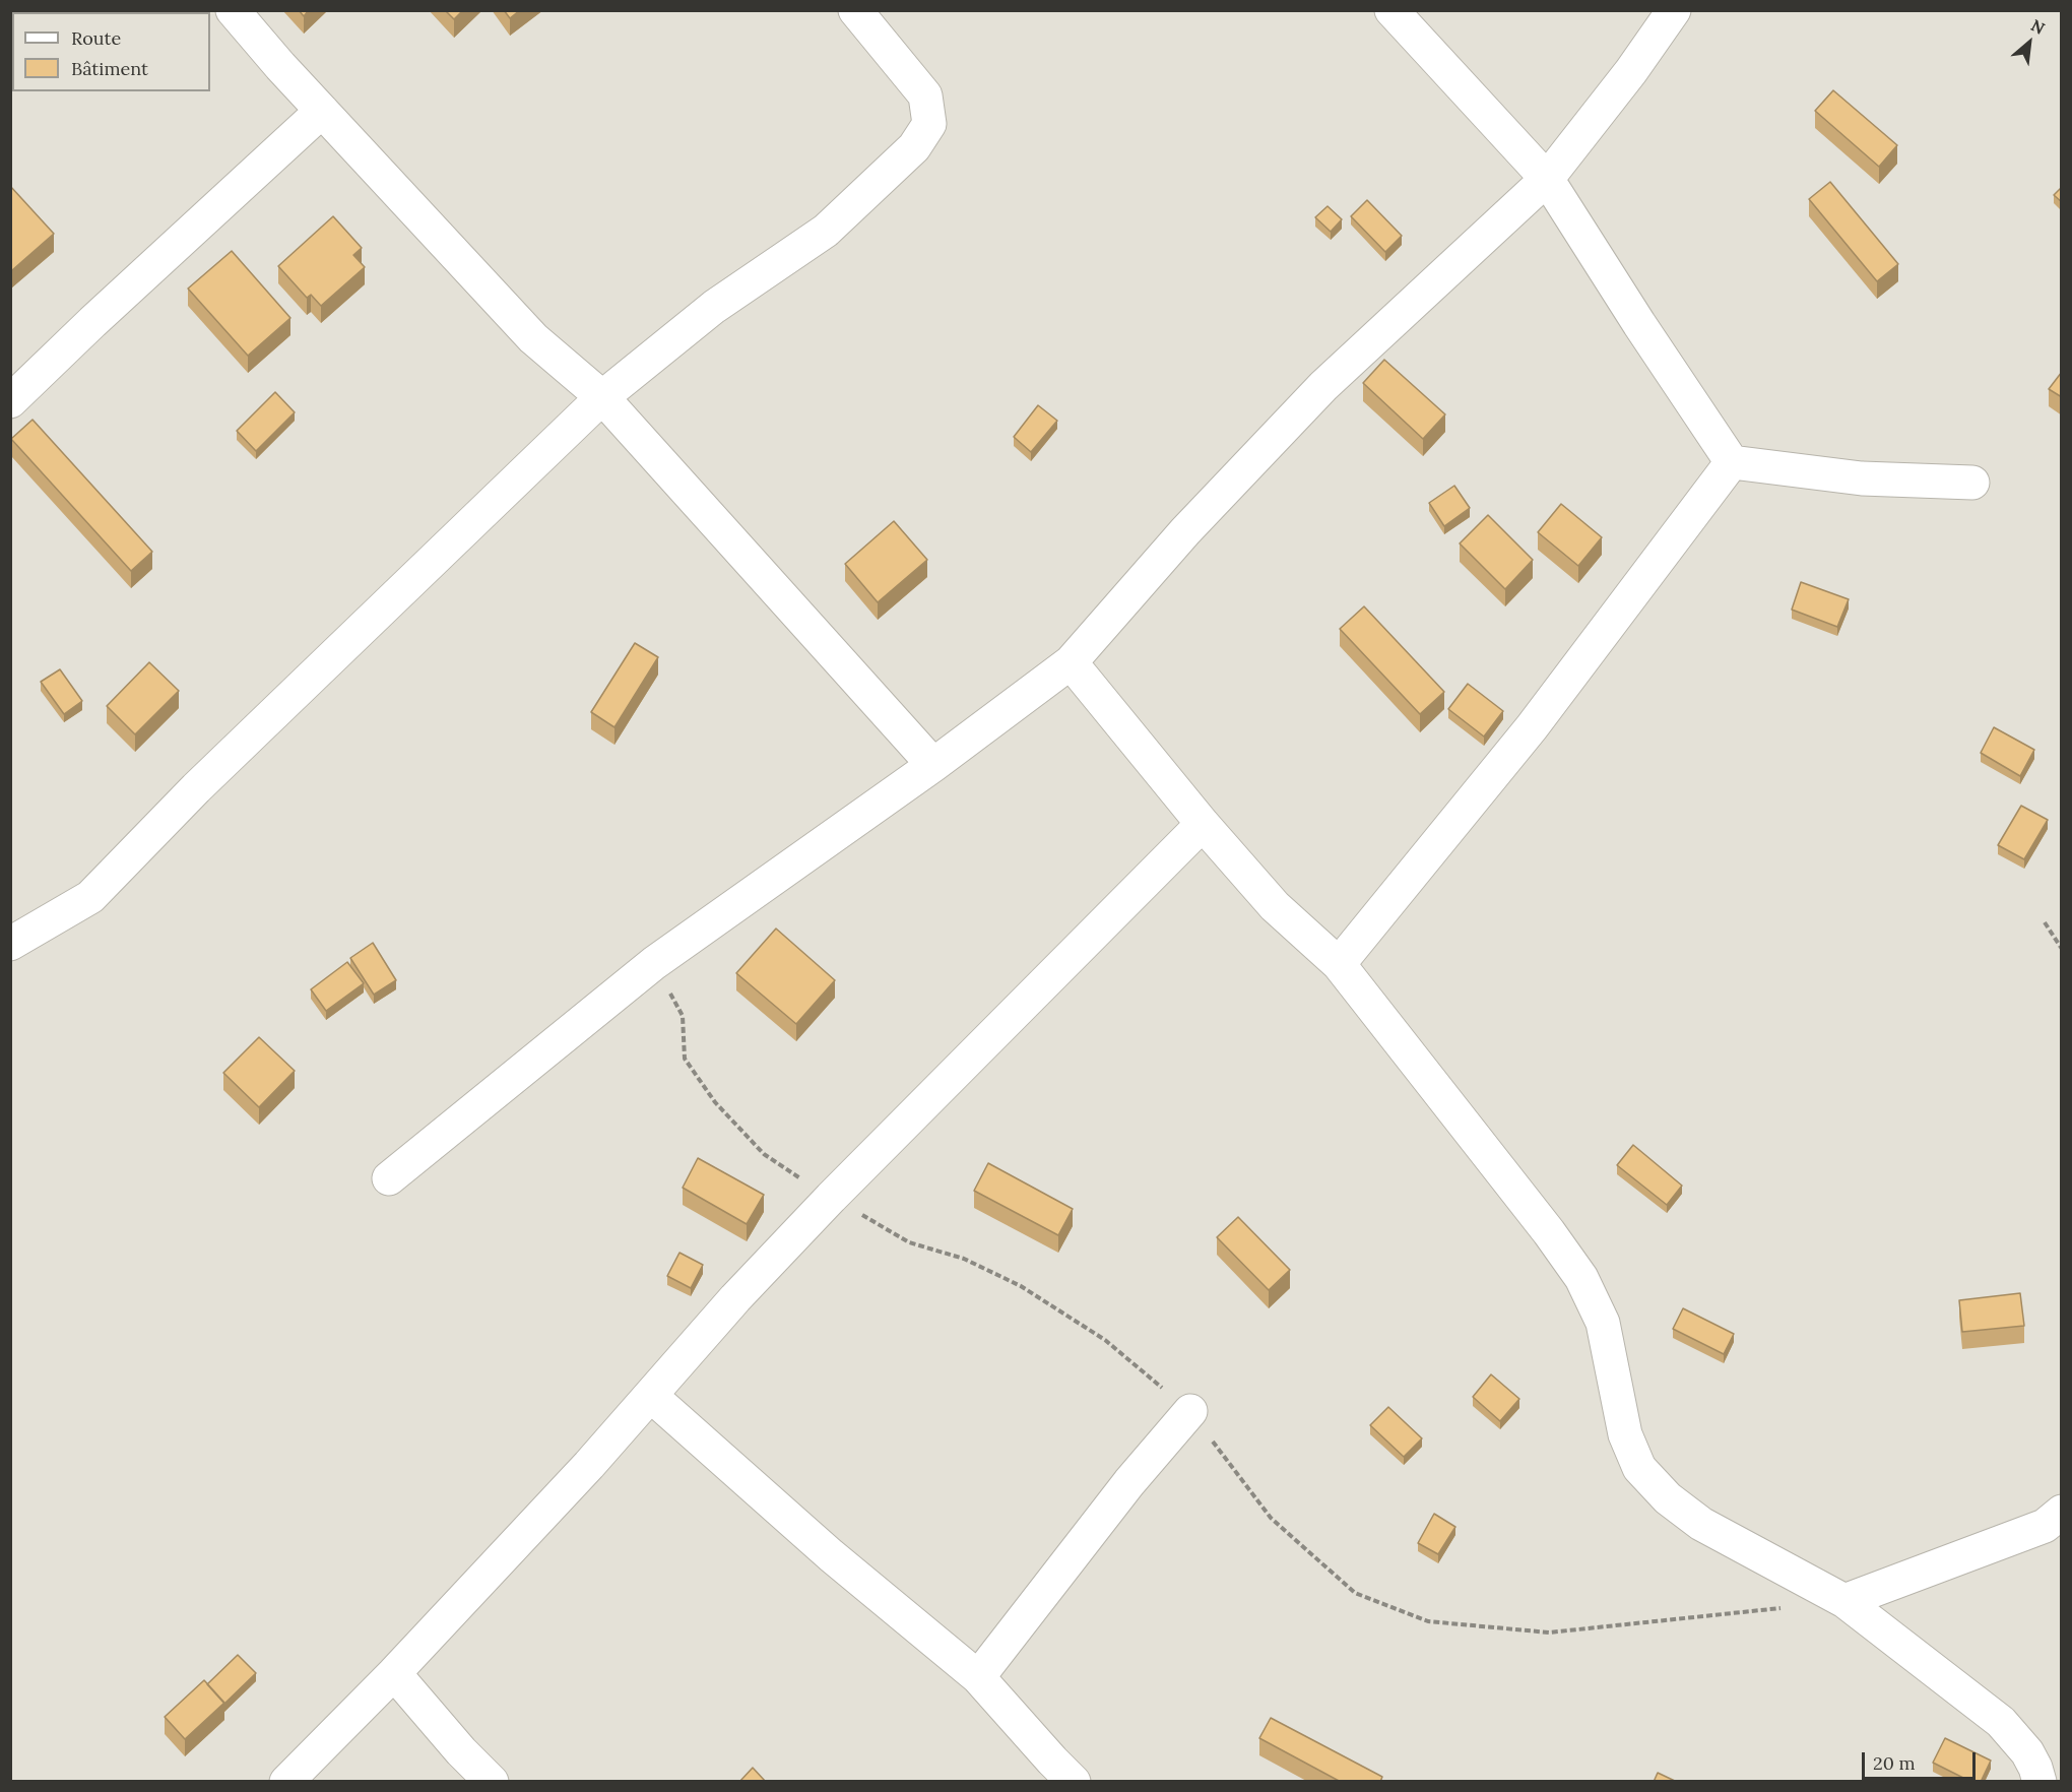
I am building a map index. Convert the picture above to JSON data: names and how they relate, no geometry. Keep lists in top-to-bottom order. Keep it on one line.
{"legend":["Route","Bâtiment"],"scale_bar":"20 m","north":"top right"}
